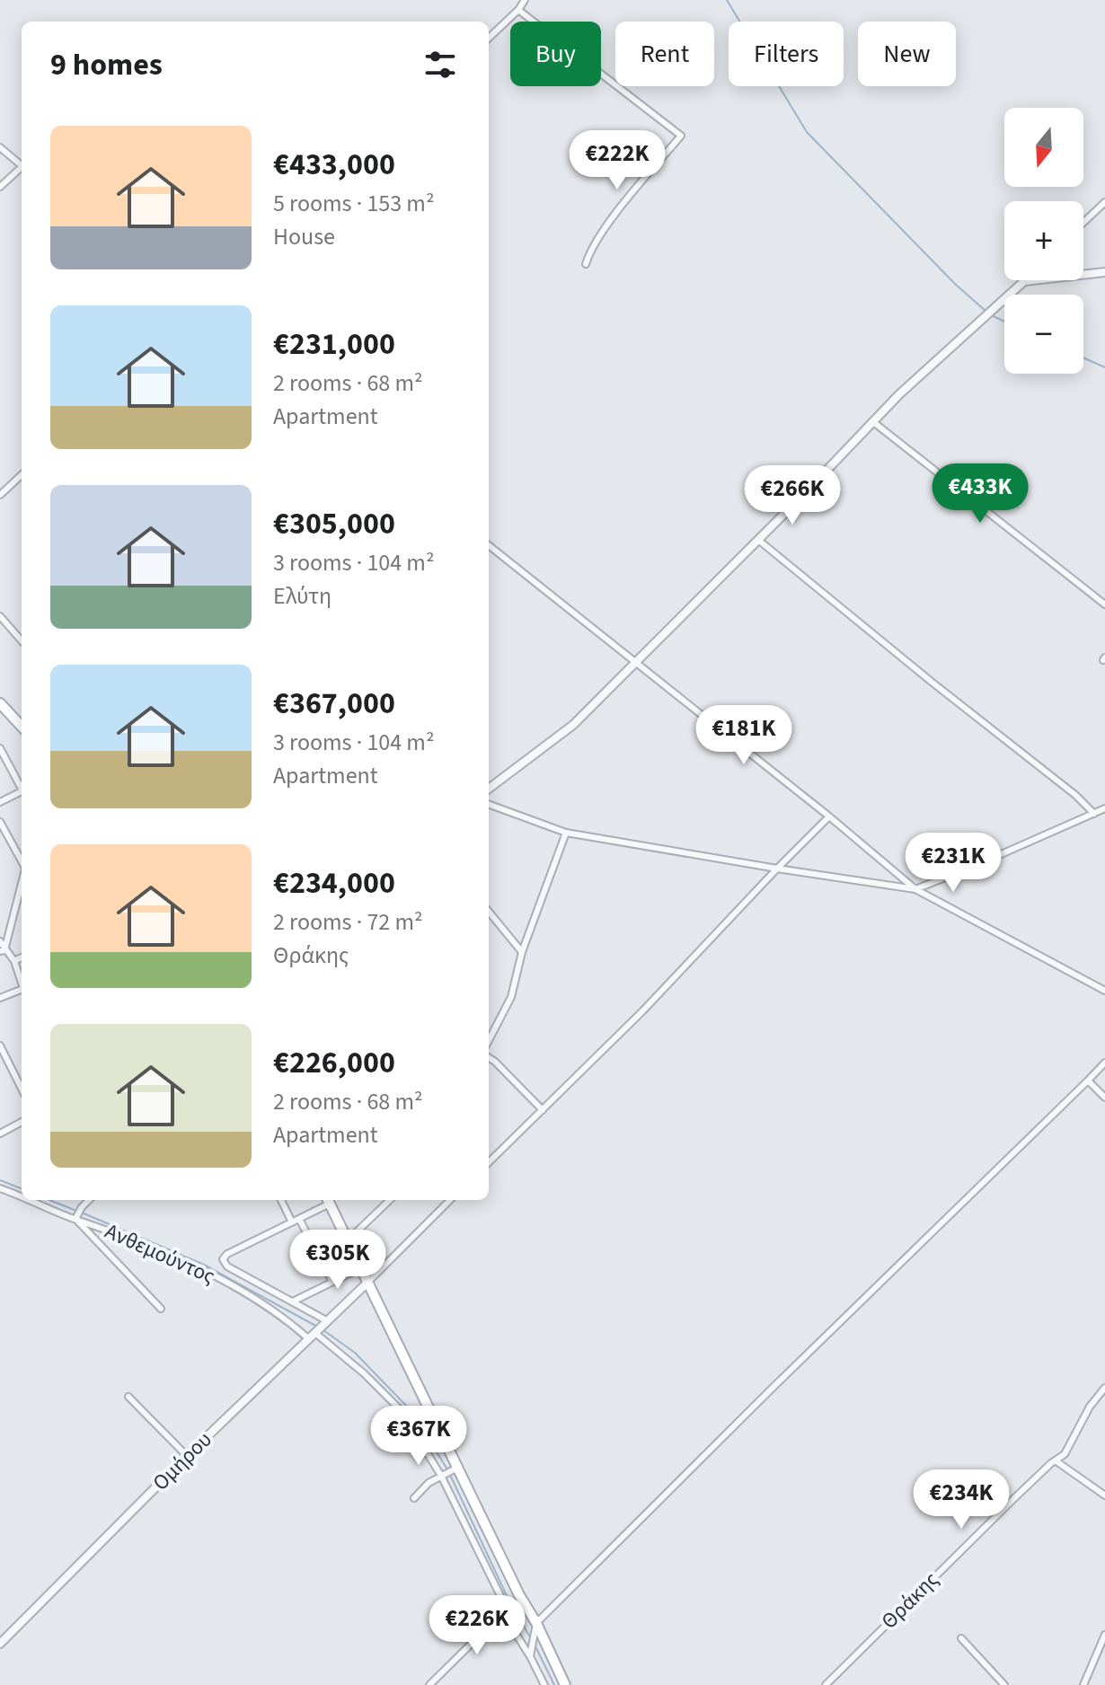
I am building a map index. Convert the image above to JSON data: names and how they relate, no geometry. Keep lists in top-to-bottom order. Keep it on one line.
{"streets":{"street":["Ανθεμούντος","Ομήρου","Θράκης"]},"crossings":[["Ανθεμούντος","Ομήρου"]],"north":"bottom","page":{"chip":["Buy","Rent","Filters","New"],"heading":"9 homes","map_buttons":["+","−"],"list":[{"name":"€433,000","note":"5 rooms · 153 m² · House"},{"name":"€231,000","note":"2 rooms · 68 m² · Apartment"},{"name":"€305,000","note":"3 rooms · 104 m² · Ελύτη"},{"name":"€367,000","note":"3 rooms · 104 m² · Apartment"},{"name":"€234,000","note":"2 rooms · 72 m² · Θράκης"},{"name":"€226,000","note":"2 rooms · 68 m² · Apartment"}],"price":["€222K","€433K","€266K","€181K","€231K","€305K","€367K","€234K","€226K"]}}
